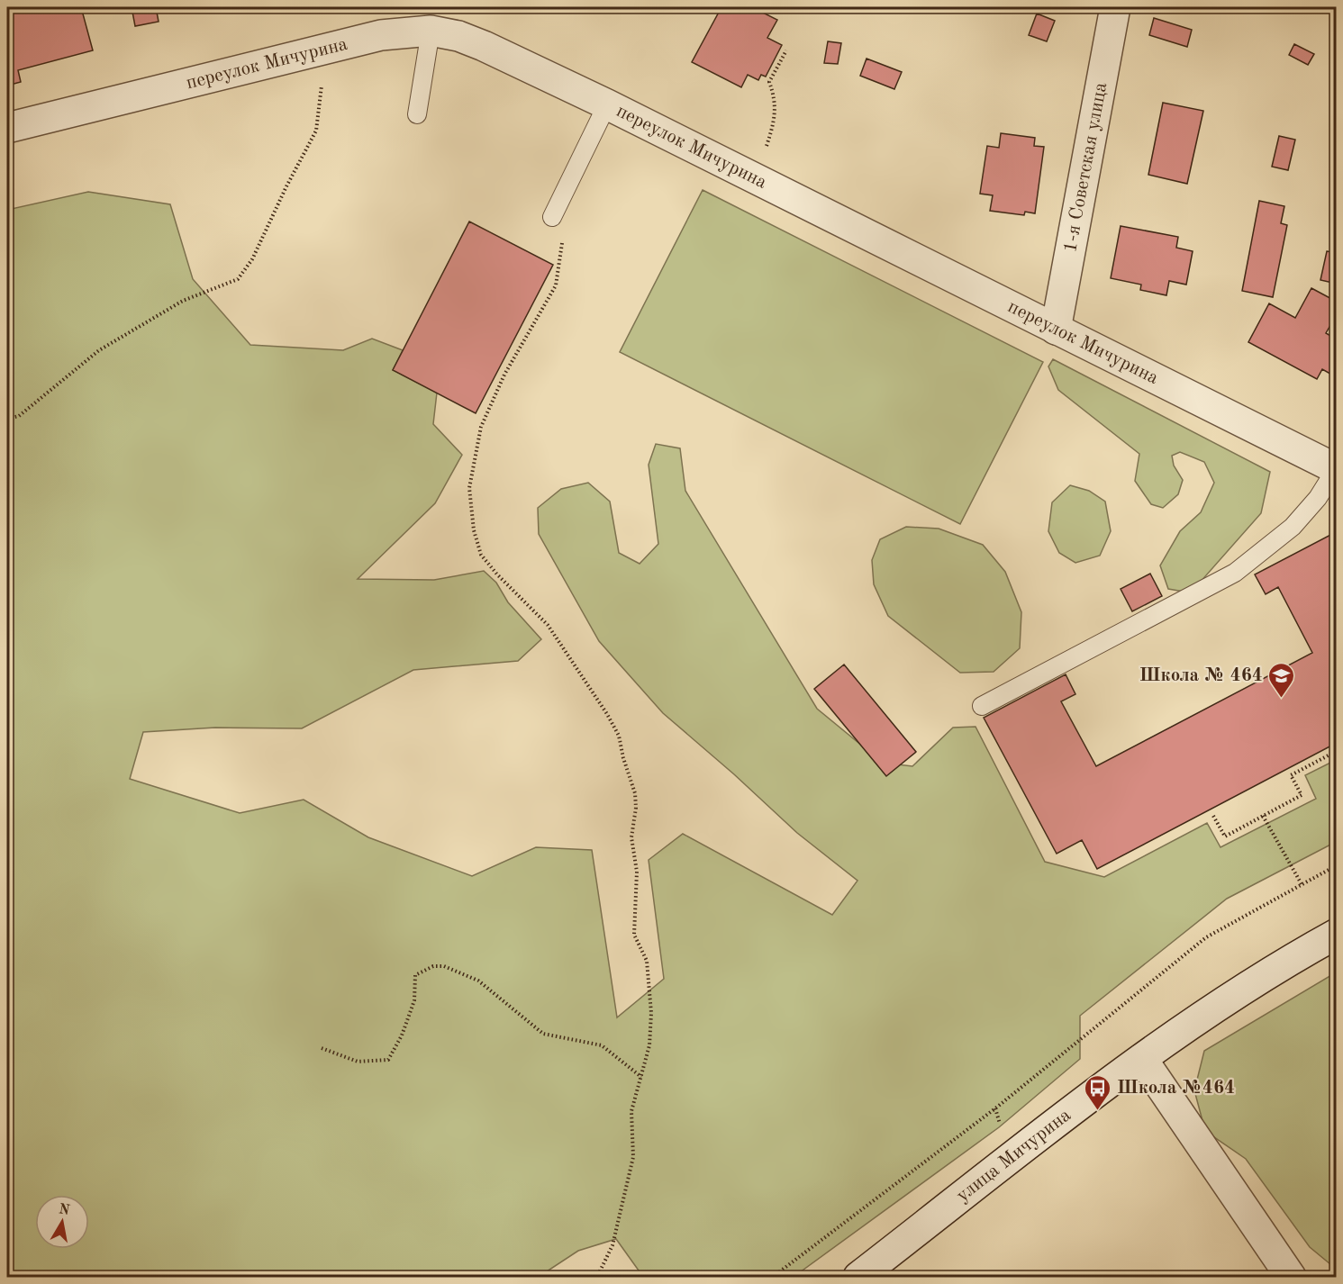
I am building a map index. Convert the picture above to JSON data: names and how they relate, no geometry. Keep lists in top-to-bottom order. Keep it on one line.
{"streets":{"street":["переулок Мичурина","1-я Советская улица","улица Мичурина"]},"crossings":[["переулок Мичурина","1-я Советская улица"]],"places":{"school or university":["Школа № 464"],"bus stop":["Школа №464"]},"north":"top"}
